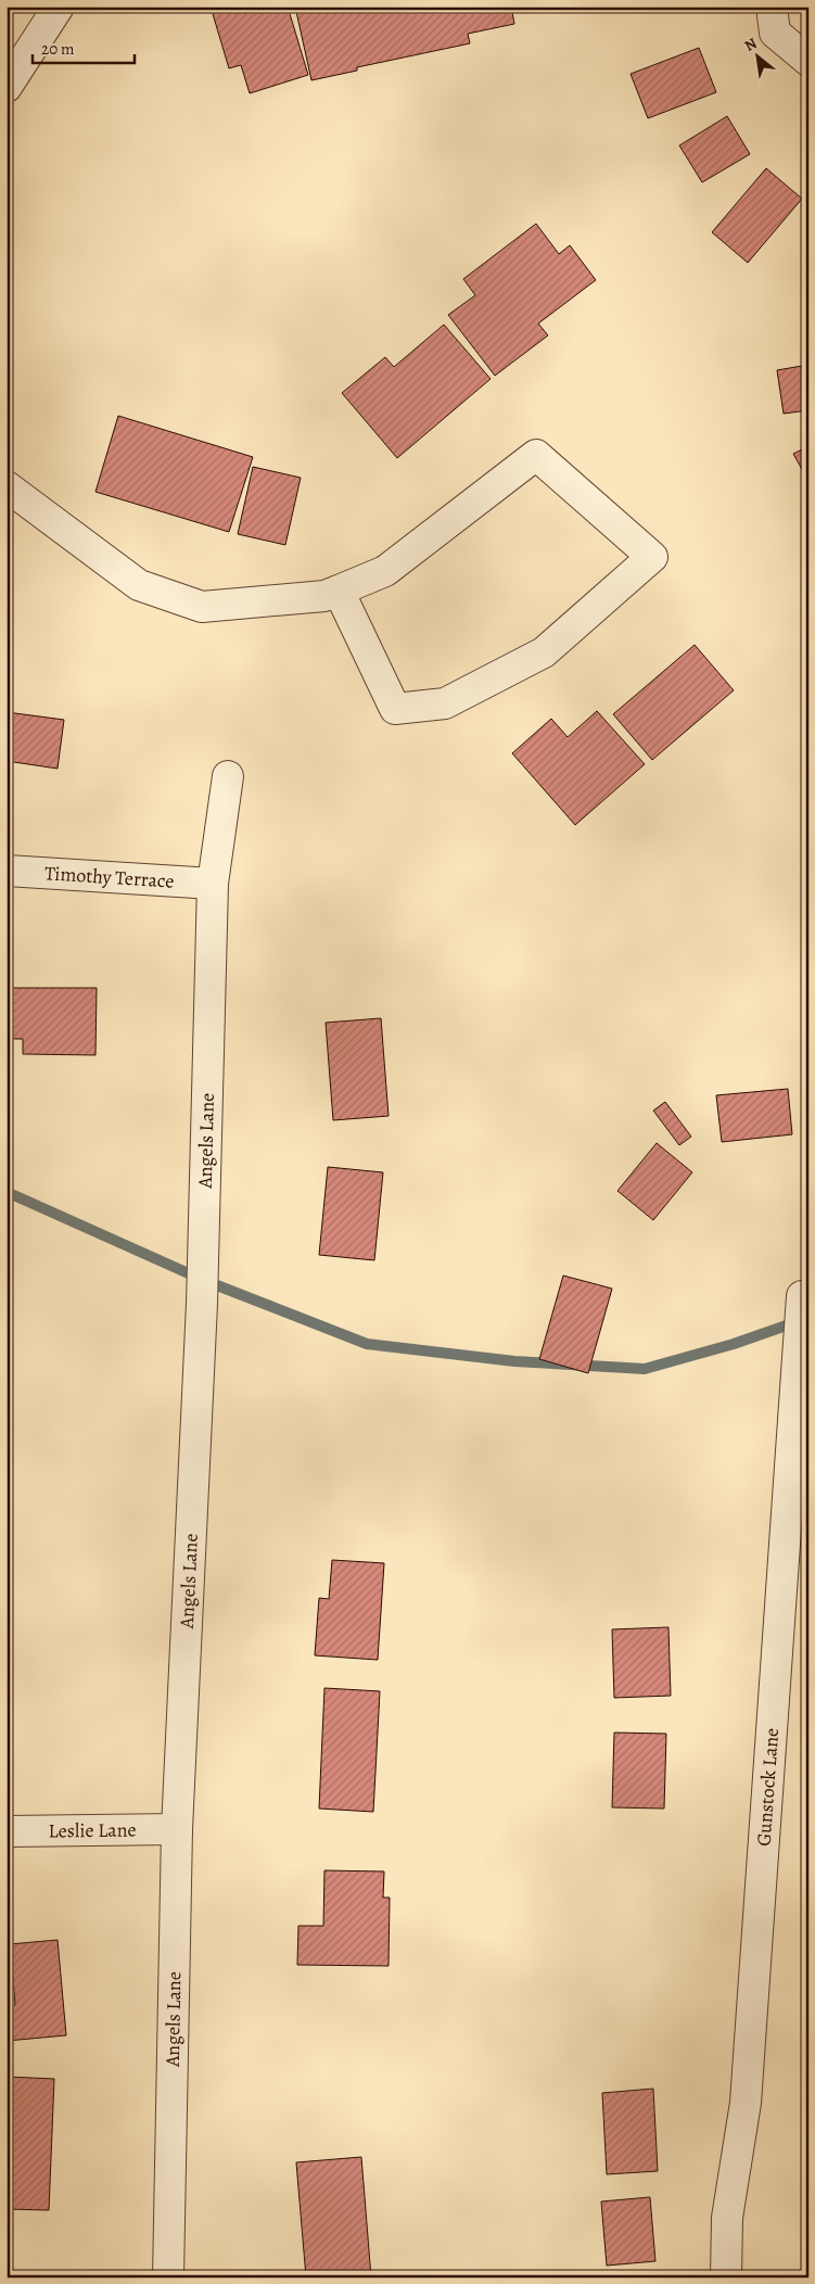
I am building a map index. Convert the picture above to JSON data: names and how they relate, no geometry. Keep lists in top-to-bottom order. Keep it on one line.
{"streets":{"street":["Timothy Terrace","Angels Lane","Gunstock Lane","Leslie Lane"]},"crossings":[["Timothy Terrace","Angels Lane"],["Angels Lane","Leslie Lane"]],"scale_bar":"20 m","north":"top left"}
